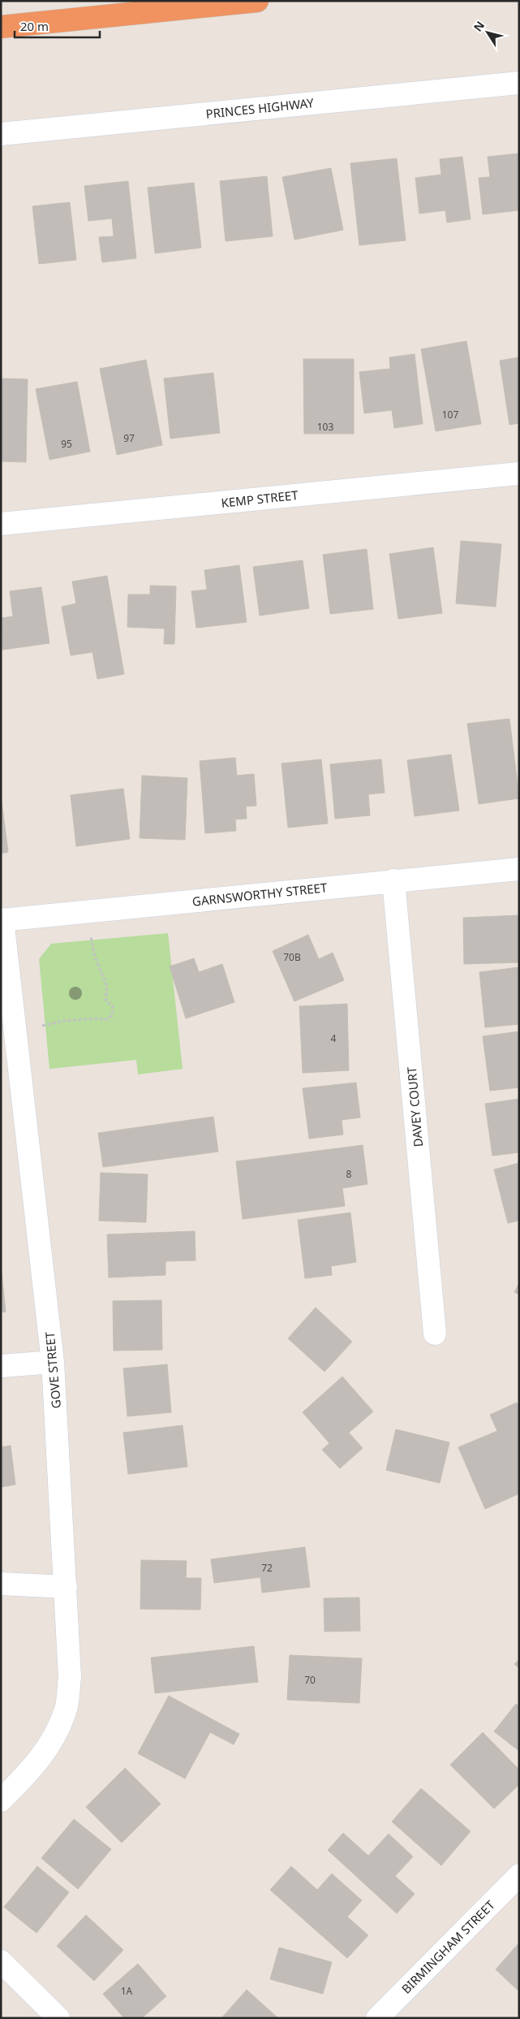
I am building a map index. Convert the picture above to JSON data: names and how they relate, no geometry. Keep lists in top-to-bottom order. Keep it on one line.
{"streets":{"street":["PRINCES HIGHWAY","KEMP STREET","GARNSWORTHY STREET","DAVEY COURT","GOVE STREET","BIRMINGHAM STREET"]},"crossings":[["GARNSWORTHY STREET","DAVEY COURT"],["GARNSWORTHY STREET","GOVE STREET"]],"house_numbers":["107","103","97","95","70B","4","8","72","70","1A"],"scale_bar":"20 m","north":"top left"}
